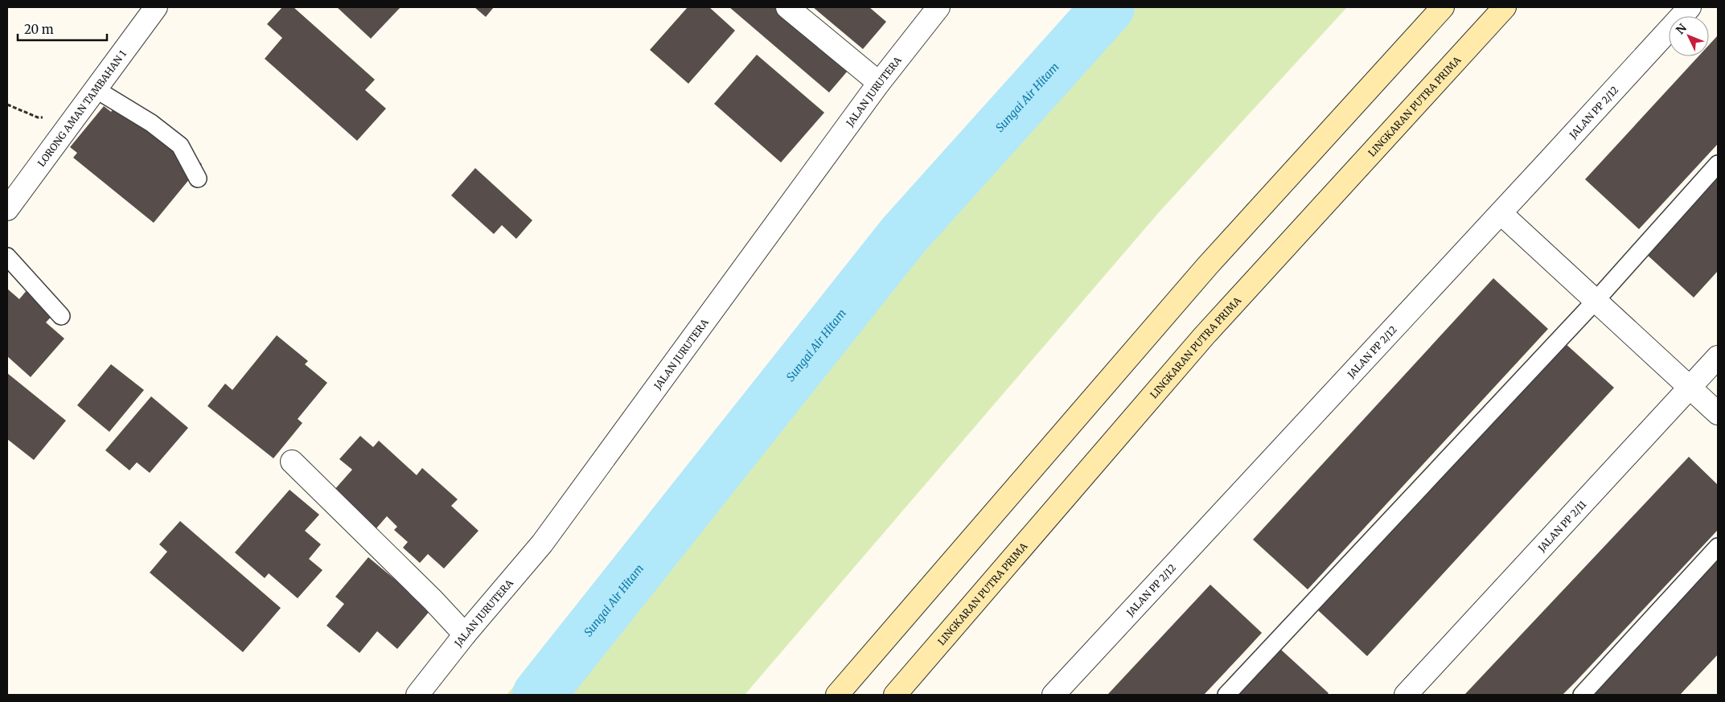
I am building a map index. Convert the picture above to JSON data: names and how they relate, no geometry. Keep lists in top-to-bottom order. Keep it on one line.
{"streets":{"main road":["LINGKARAN PUTRA PRIMA"],"street":["JALAN JURUTERA","LORONG AMAN TAMBAHAN 1","JALAN PP 2/12","JALAN PP 2/11"]},"water":["Sungai Air Hitam"],"scale_bar":"20 m","north":"top left"}
